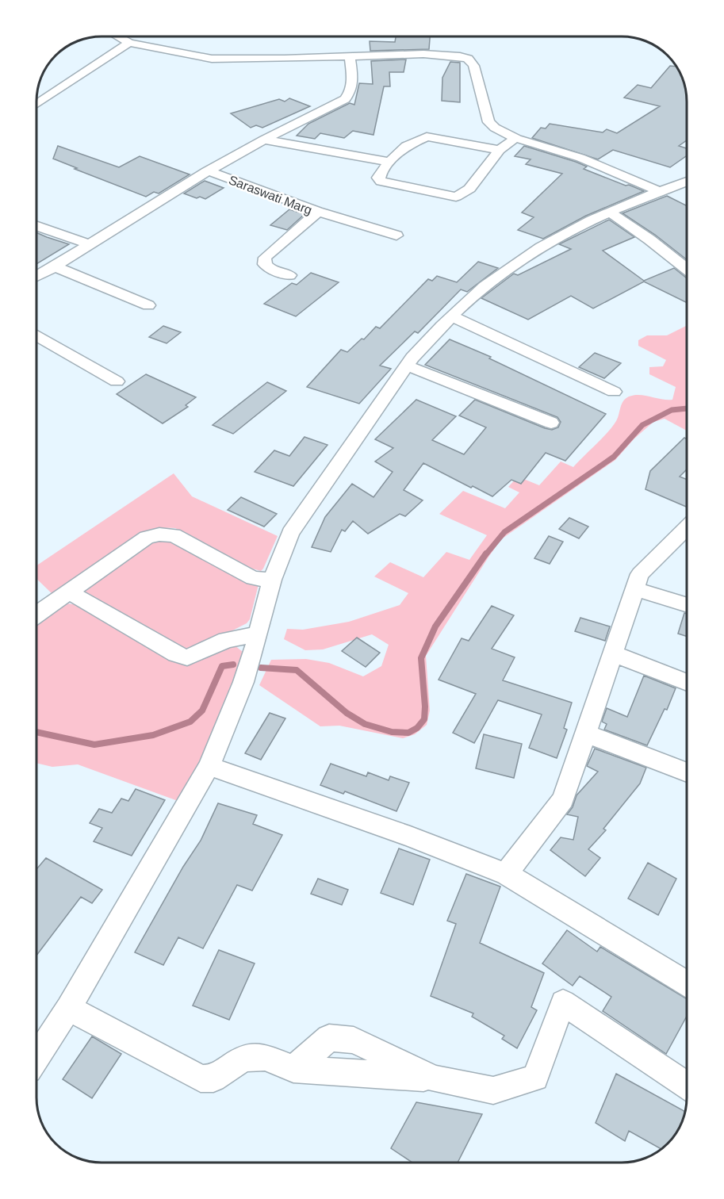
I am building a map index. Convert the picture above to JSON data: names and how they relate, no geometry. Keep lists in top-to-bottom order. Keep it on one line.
{"streets":{"street":["Saraswati Marg"]}}
